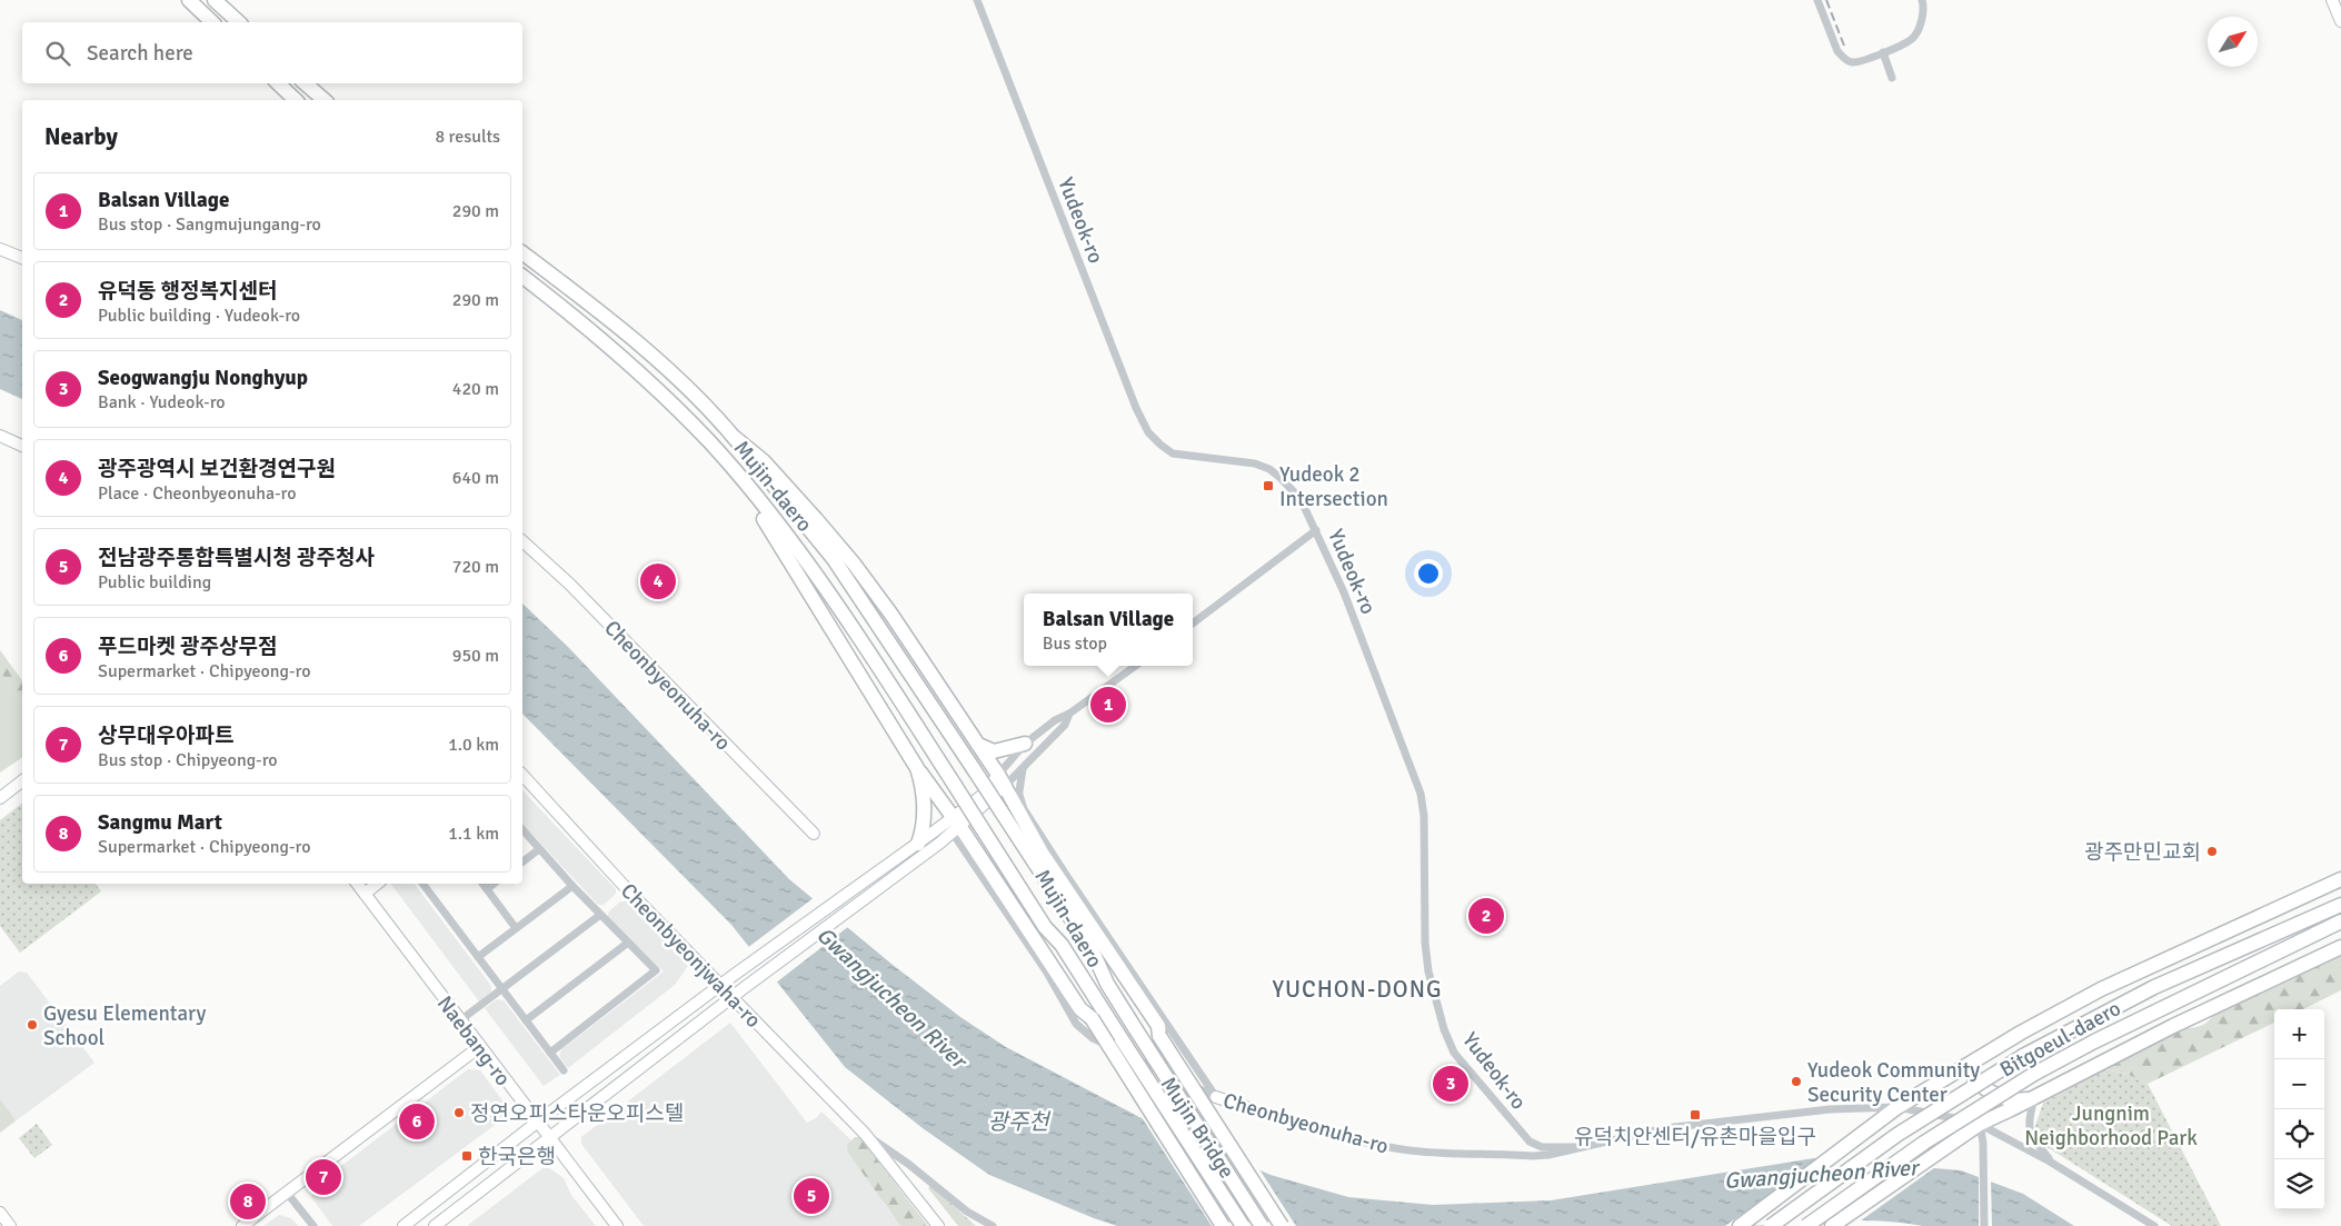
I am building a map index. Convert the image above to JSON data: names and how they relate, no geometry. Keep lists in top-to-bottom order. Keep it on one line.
{"streets":{"highway":["Mujin-daero","Bitgoeul-daero","Mujin Bridge"],"street":["Yudeok-ro","Cheonbyeonuha-ro","Cheonbyeonjwaha-ro","Naebang-ro"]},"crossings":[["Yudeok-ro","Cheonbyeonuha-ro"],["Mujin-daero","Mujin Bridge"]],"districts":["YUCHON-DONG"],"water":["Gwangjucheon River","광주천"],"parks":["Jungnim Neighborhood Park"],"places":{"transit":["Yudeok 2 Intersection","유덕치안센터/유촌마을입구","한국은행"],"other":["광주만민교회","Gyesu Elementary School","Yudeok Community Security Center","정연오피스타운오피스텔"]},"north":"top right","page":{"search":"Search here","heading":["Nearby","8 results"],"list":[{"mark":"1","name":"Balsan Village","note":"Bus stop · Sangmujungang-ro","value":"290 m"},{"mark":"2","name":"유덕동 행정복지센터","note":"Public building · Yudeok-ro","value":"290 m"},{"mark":"3","name":"Seogwangju Nonghyup","note":"Bank · Yudeok-ro","value":"420 m"},{"mark":"4","name":"광주광역시 보건환경연구원","note":"Place · Cheonbyeonuha-ro","value":"640 m"},{"mark":"5","name":"전남광주통합특별시청 광주청사","note":"Public building","value":"720 m"},{"mark":"6","name":"푸드마켓 광주상무점","note":"Supermarket · Chipyeong-ro","value":"950 m"},{"mark":"7","name":"상무대우아파트","note":"Bus stop · Chipyeong-ro","value":"1.0 km"},{"mark":"8","name":"Sangmu Mart","note":"Supermarket · Chipyeong-ro","value":"1.1 km"}],"pins":["4","1","2","3","6","7","5","8"],"popup":["Balsan Village","Bus stop"],"map_buttons":["+","−"]}}
